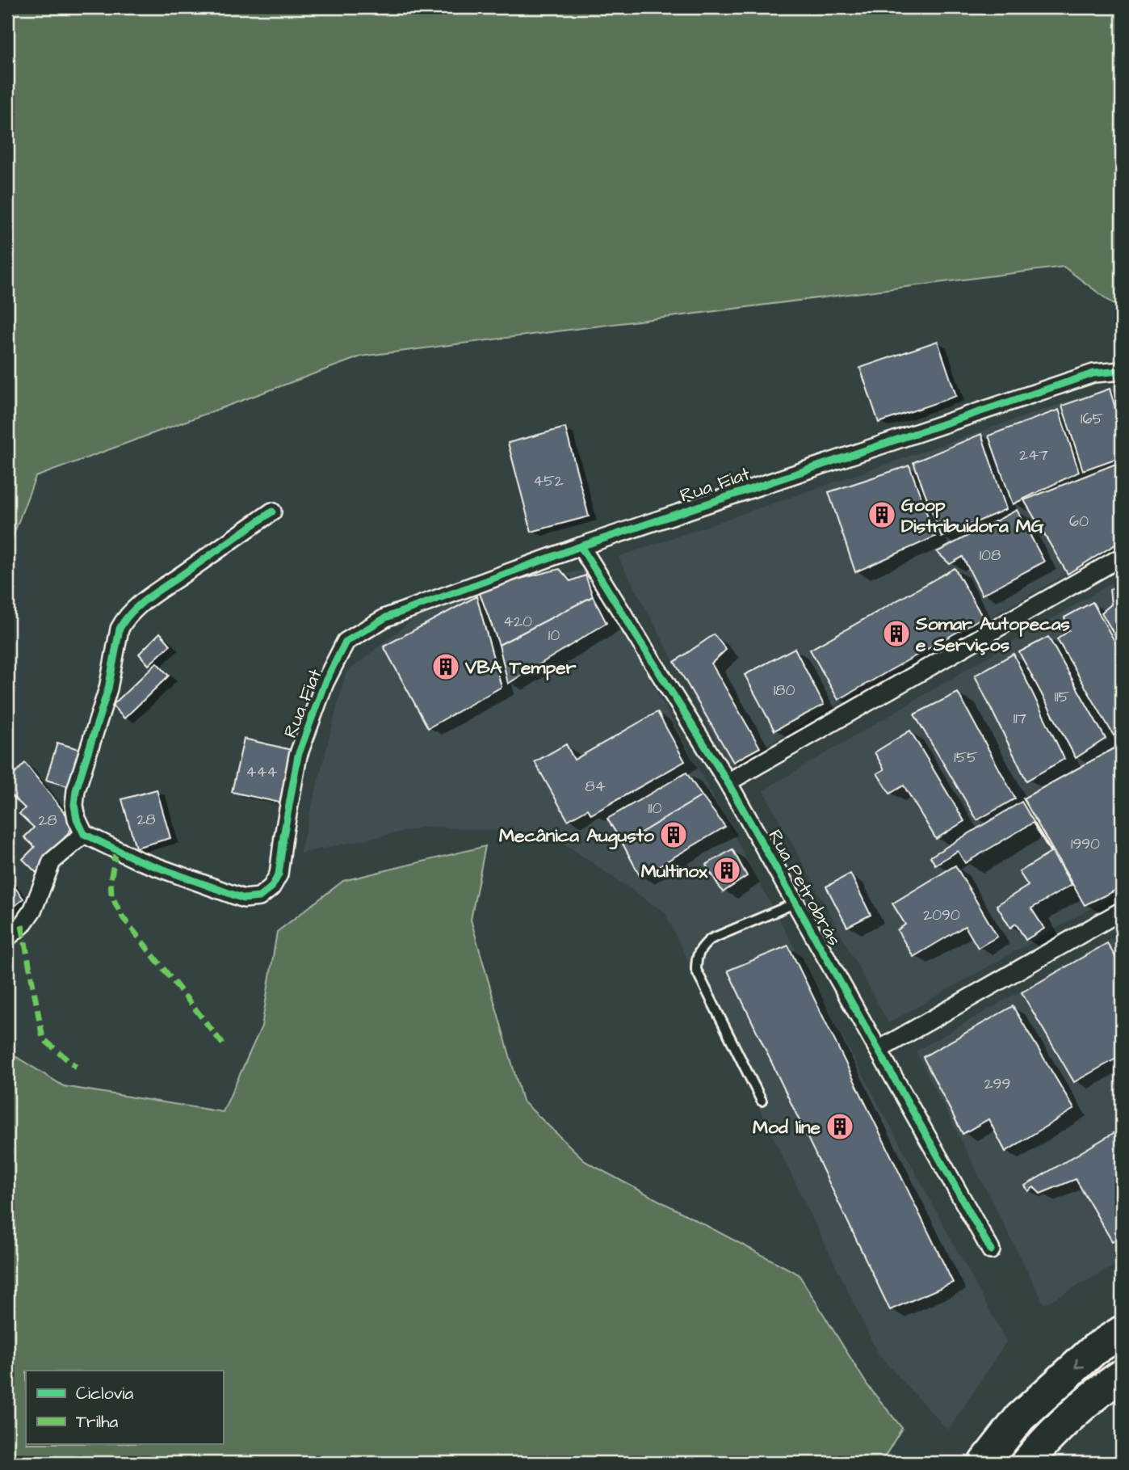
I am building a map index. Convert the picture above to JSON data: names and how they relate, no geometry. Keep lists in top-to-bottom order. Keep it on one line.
{"streets":{"street":["Rua Fiat","Rua Petrobrás"]},"crossings":[["Rua Fiat","Rua Petrobrás"]],"places":{"building":["Goop Distribuidora MG","Somar Autopecas e Serviços","VBA Temper","Mecânica Augusto","Multinox","Mod line"]},"house_numbers":["165","247","452","60","108","420","10","180","115","117","155","444","84","110","28","28","1990","2090","299"],"legend":["Ciclovia","Trilha"]}
